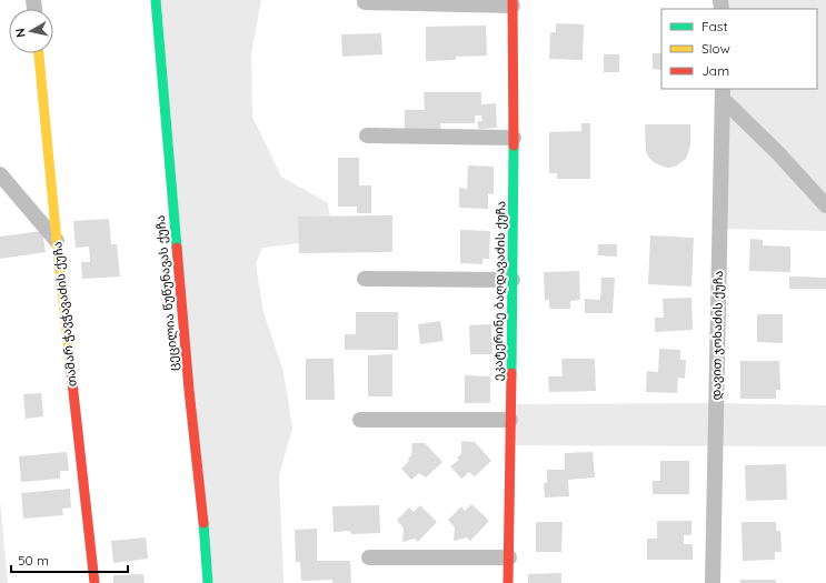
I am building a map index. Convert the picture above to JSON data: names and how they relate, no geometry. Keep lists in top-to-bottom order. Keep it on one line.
{"streets":{"street":["ეკატერინე ბაღდავაძის ქუჩა","ცეცილია წუწუნავას ქუჩა","თამარ ჭავჭავაძის ქუჩა","დავით ჯოხაძის ქუჩა"]},"legend":["Fast","Slow","Jam"],"scale_bar":"50 m","north":"left"}
